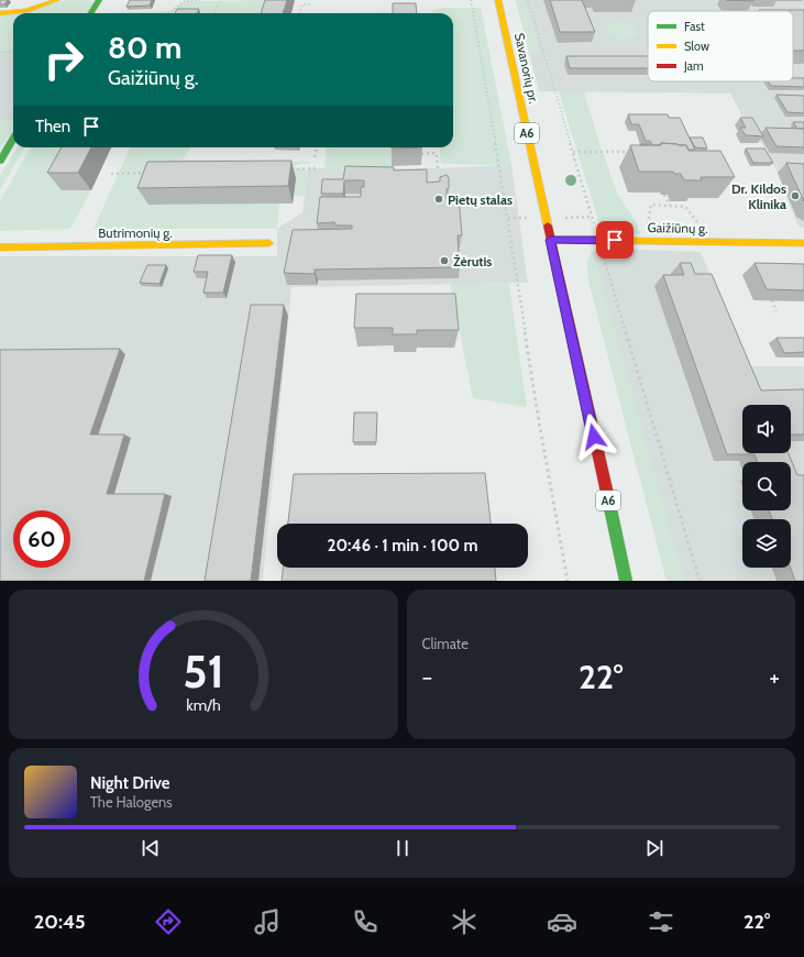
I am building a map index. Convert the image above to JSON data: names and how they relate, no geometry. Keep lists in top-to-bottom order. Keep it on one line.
{"streets":{"main road":["Savanorių pr.","A6","Gaižiūnų g.","Butrimonių g."]},"crossings":[["Savanorių pr.","Gaižiūnų g."]],"places":["Dr. Kildos Klinika","Pietų stalas","Žėrutis"],"legend":["Fast","Slow","Jam"],"page":{"turn":["80 m","Gaižiūnų g."],"then":"Then","limit":"60","trip":"20:46 · 1 min · 100 m","tile":"Climate","heat":["−","22°","+"],"song":["Night Drive","The Halogens"],"tabs":["20:45","22°"],"gauge":["51","km/h"]}}
